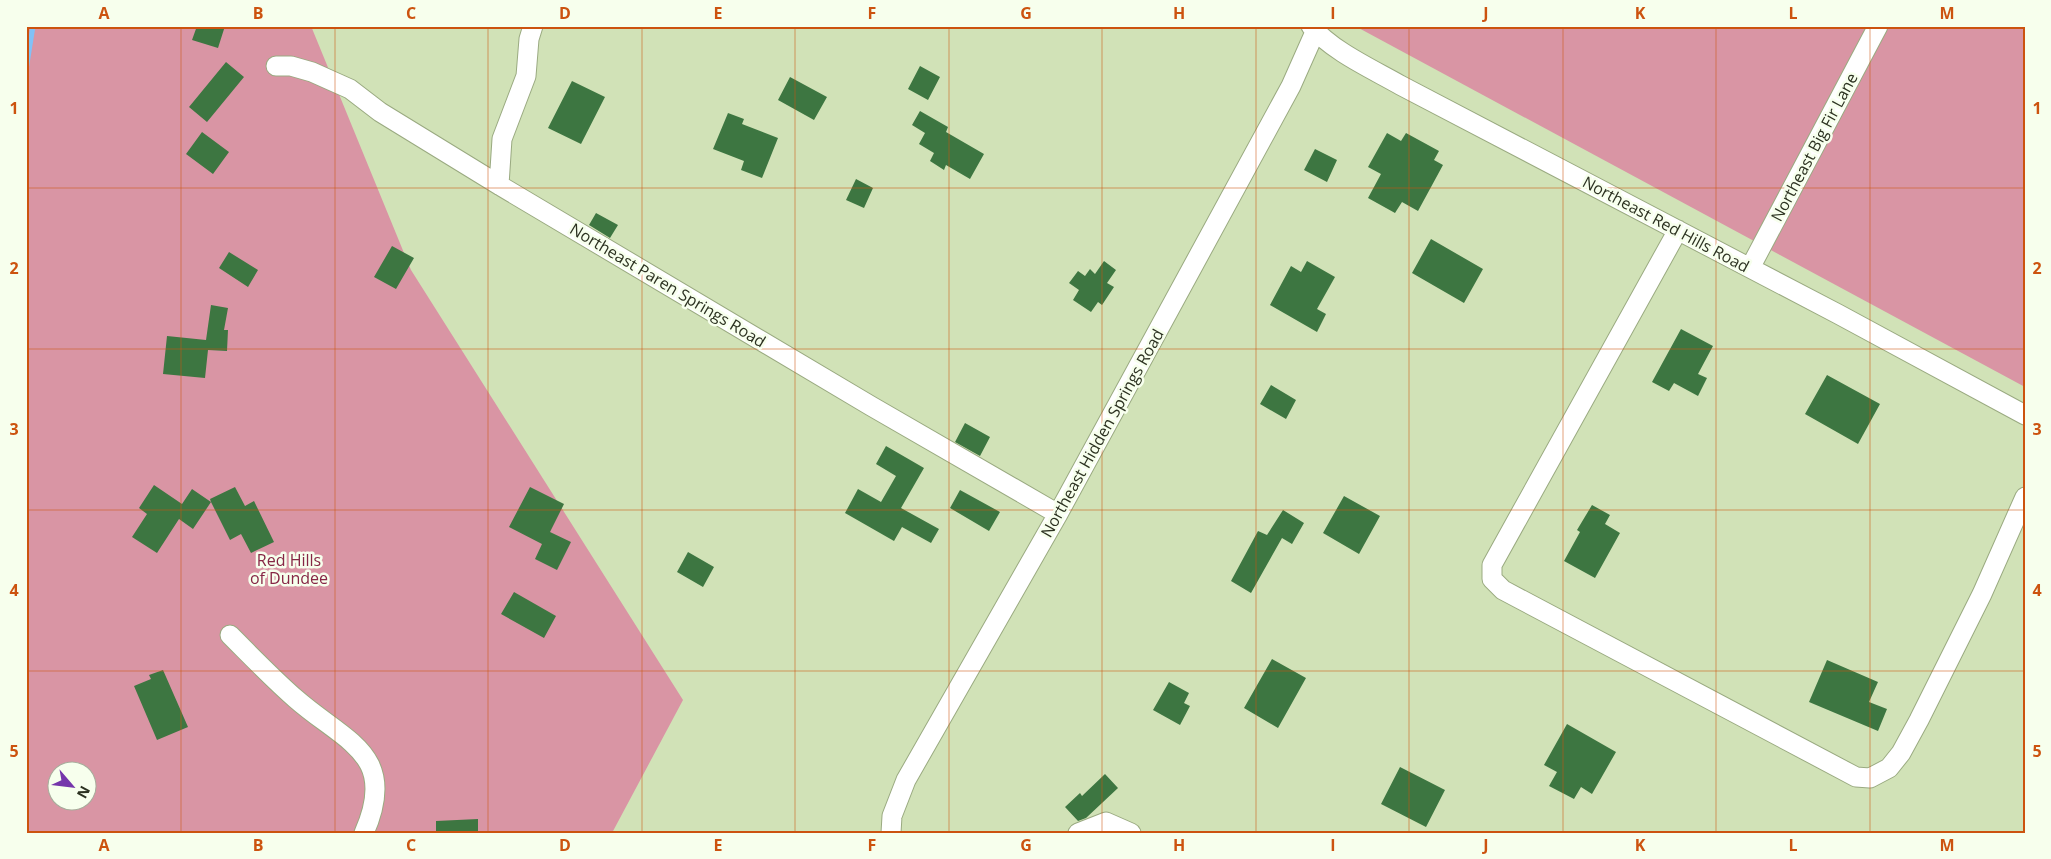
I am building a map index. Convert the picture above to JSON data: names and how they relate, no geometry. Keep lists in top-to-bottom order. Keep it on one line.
{"streets":{"street":["Northeast Big Fir Lane","Northeast Red Hills Road","Northeast Paren Springs Road","Northeast Hidden Springs Road"]},"crossings":[["Northeast Big Fir Lane","Northeast Red Hills Road"],["Northeast Red Hills Road","Northeast Hidden Springs Road"],["Northeast Paren Springs Road","Northeast Hidden Springs Road"]],"parks":["Red Hills of Dundee"],"north":"bottom right","grid":{"columns":["A","B","C","D","E","F","G","H","I","J","K","L","M"],"rows":["1","2","3","4","5"]}}
